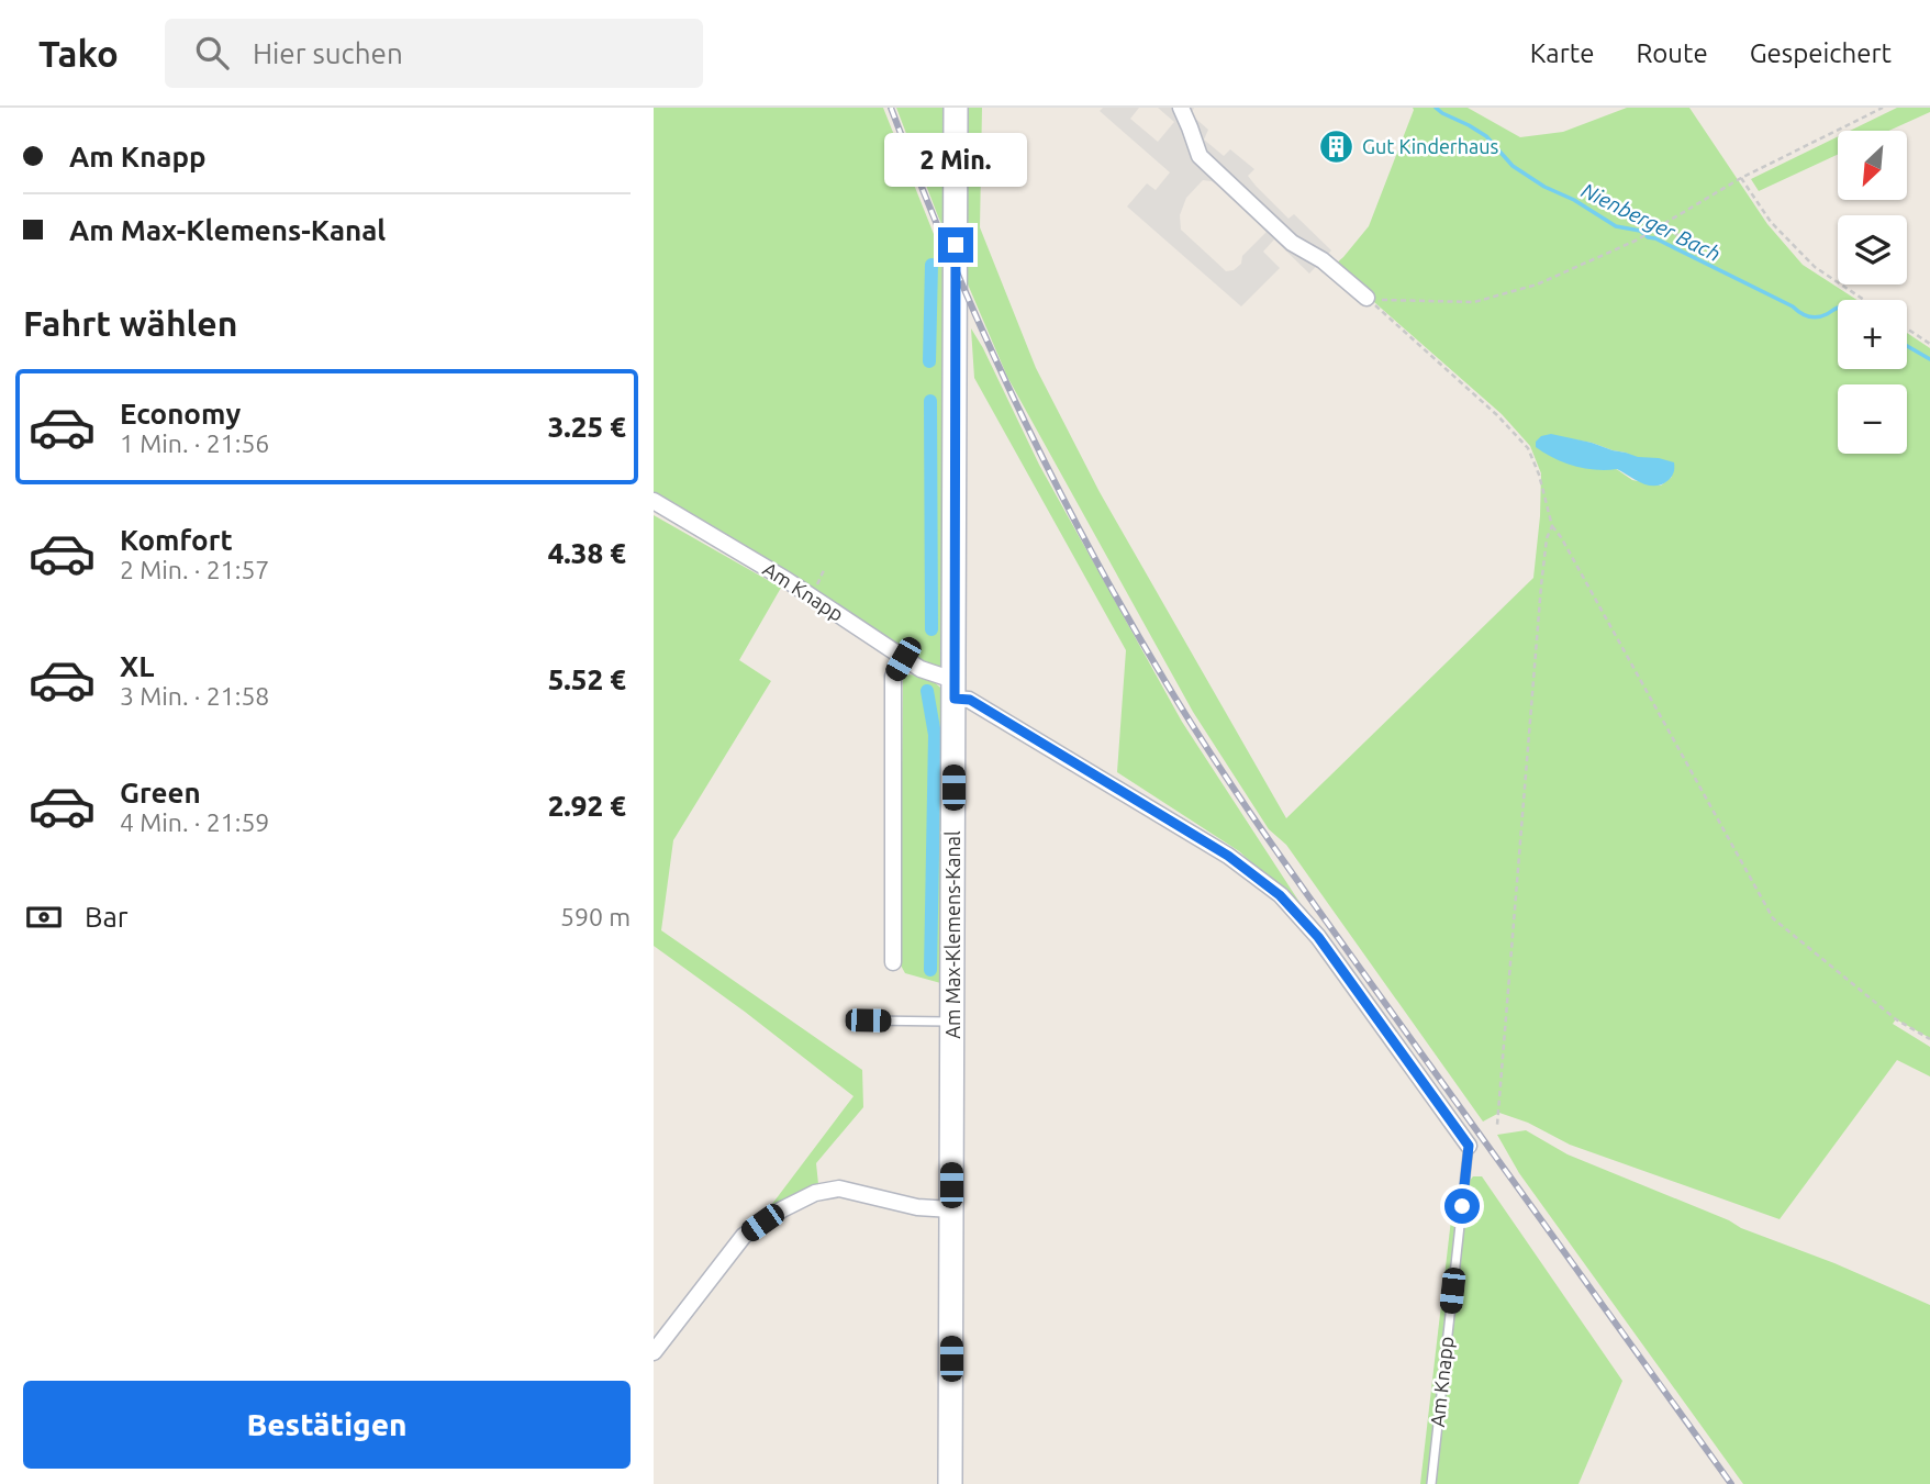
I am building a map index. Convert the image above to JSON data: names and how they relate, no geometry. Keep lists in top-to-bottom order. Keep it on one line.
{"streets":{"main road":["Am Max-Klemens-Kanal"],"street":["Am Knapp"]},"crossings":[["Am Knapp","Am Max-Klemens-Kanal"]],"water":["Nienberger Bach"],"places":{"building":["Gut Kinderhaus"]},"north":"bottom left","page":{"header":"Tako","search":"Hier suchen","nav":["Karte","Route","Gespeichert"],"banner":["Am Knapp","Am Max-Klemens-Kanal"],"map_buttons":["+","−"],"bubble":"2 Min.","heading":"Fahrt wählen","list":[{"name":"Economy","note":"1 Min. · 21:56","value":"3.25 €"},{"name":"Komfort","note":"2 Min. · 21:57","value":"4.38 €"},{"name":"XL","note":"3 Min. · 21:58","value":"5.52 €"},{"name":"Green","note":"4 Min. · 21:59","value":"2.92 €"}],"pay":["Bar","590 m"],"buttons":"Bestätigen"}}
